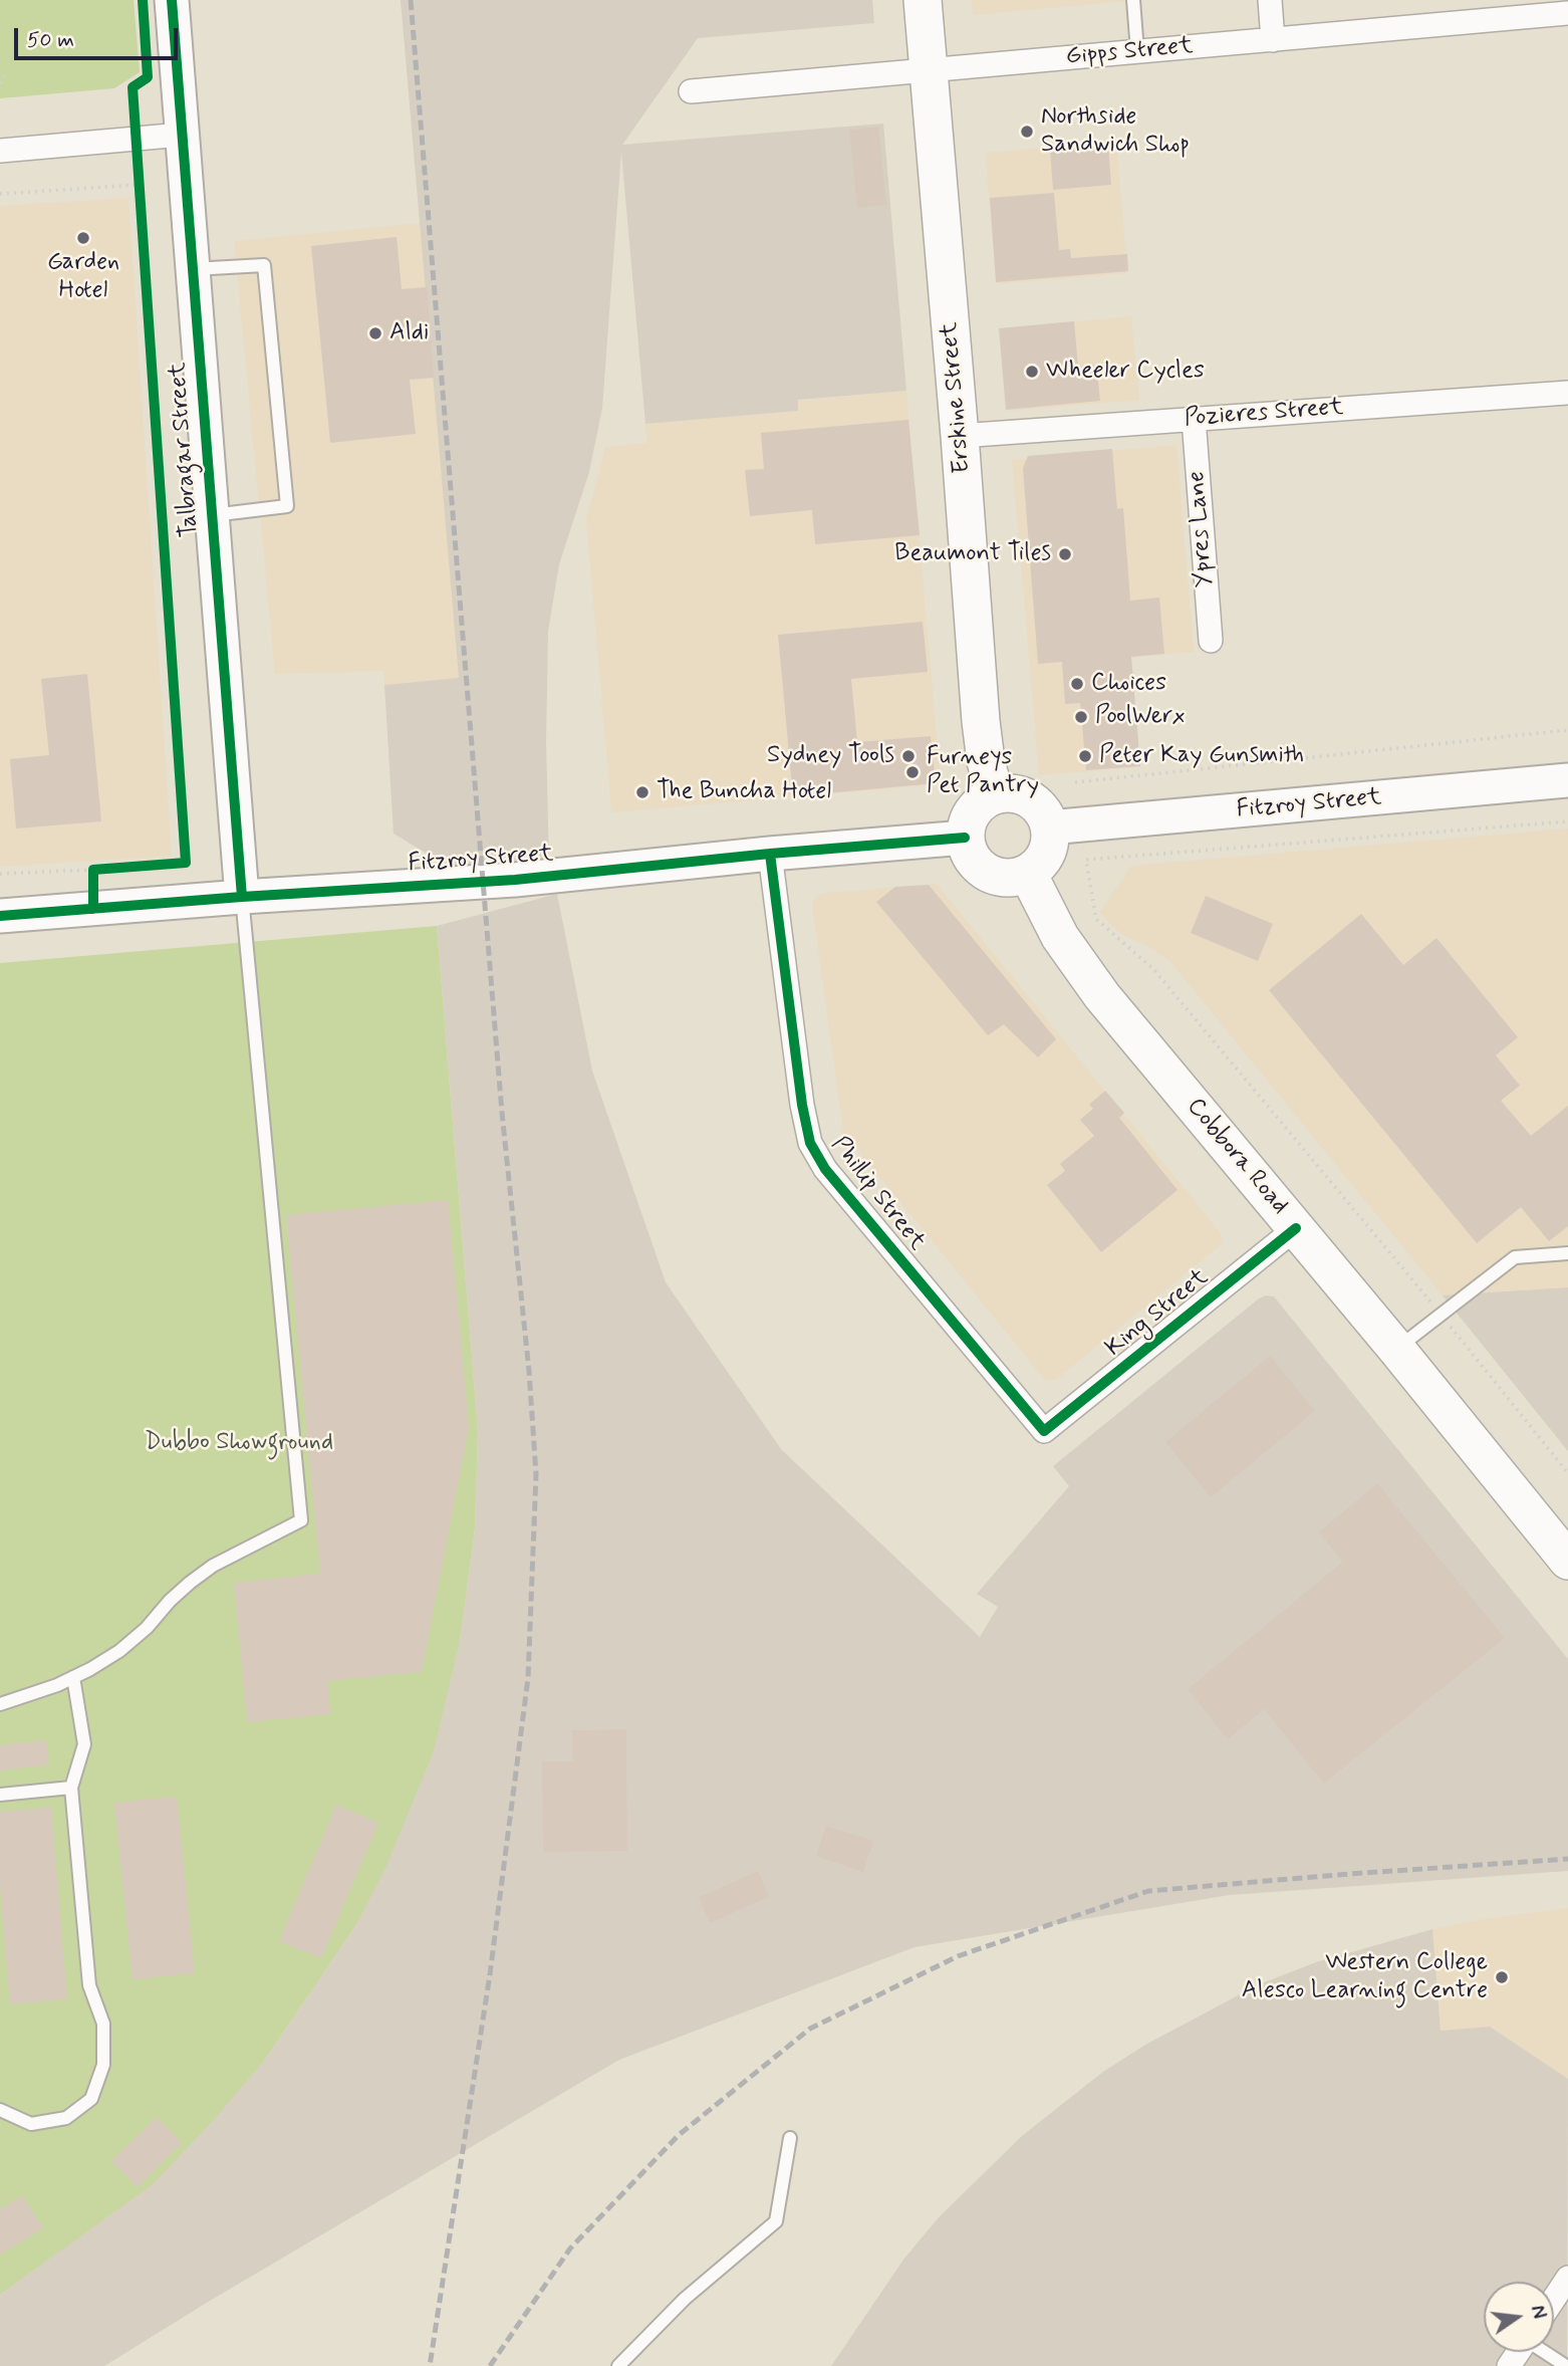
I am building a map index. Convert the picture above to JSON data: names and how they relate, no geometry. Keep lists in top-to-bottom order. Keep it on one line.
{"streets":{"main road":["Erskine Street","Cobbora Road"],"street":["Gipps Street","Pozieres Street","Talbragar Street","Ypres Lane","Fitzroy Street","Phillip Street","King Street"]},"crossings":[["Gipps Street","Erskine Street"],["Erskine Street","Pozieres Street"],["Erskine Street","Fitzroy Street"],["Erskine Street","Cobbora Road"],["Pozieres Street","Ypres Lane"],["Talbragar Street","Fitzroy Street"],["Fitzroy Street","Cobbora Road"],["Fitzroy Street","Phillip Street"],["Cobbora Road","King Street"],["Phillip Street","King Street"]],"parks":["Dubbo Showground"],"places":["Northside Sandwich Shop","Garden Hotel","Aldi","Wheeler Cycles","Beaumont Tiles","Choices","PoolWerx","Sydney Tools","Peter Kay Gunsmith","Furneys Pet Pantry","The Buncha Hotel","Western College Alesco Learning Centre"],"scale_bar":"50 m","north":"right"}
